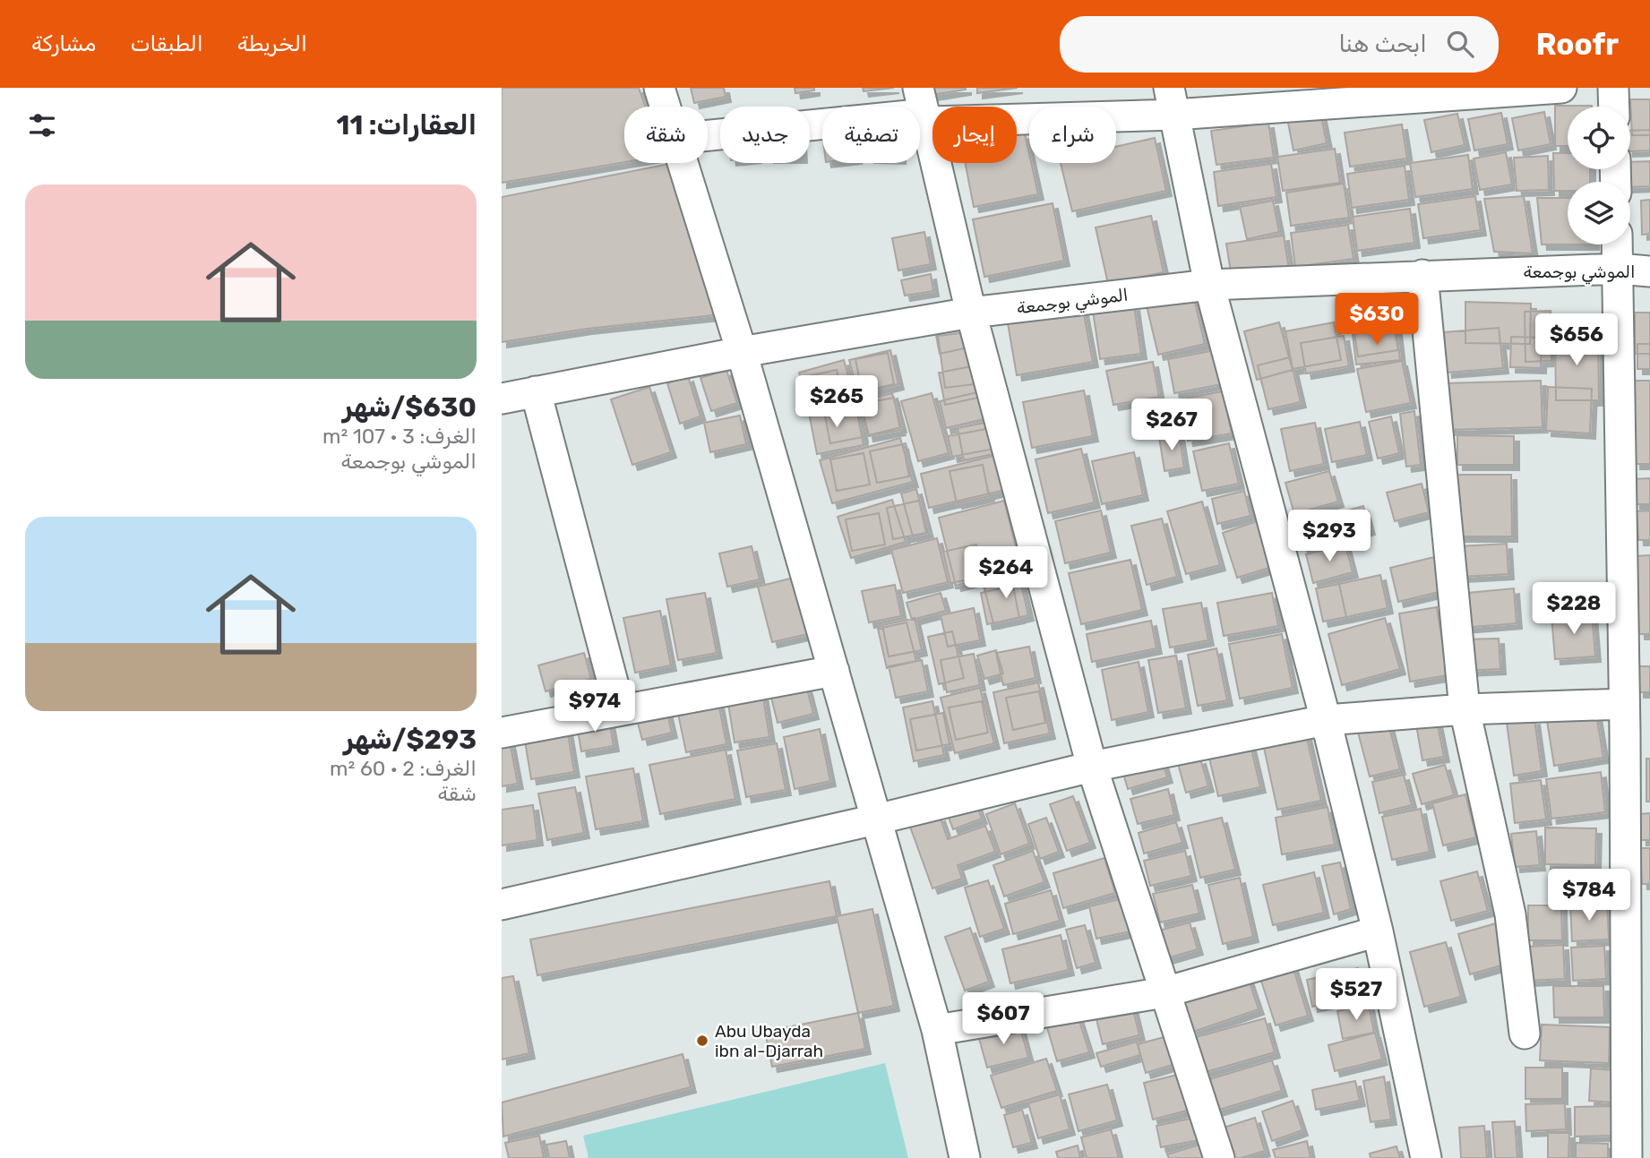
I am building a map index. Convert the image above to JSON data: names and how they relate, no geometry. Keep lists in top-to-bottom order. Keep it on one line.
{"streets":{"street":["الموشي بوجمعة"]},"places":["Abu Ubayda ibn al-Djarrah"],"page":{"header":"Roofr","search":"ابحث هنا","nav":["الخريطة","الطبقات","مشاركة"],"heading":"العقارات: 11","chip":["شراء","إيجار","تصفية","جديد","شقة"],"list":[{"name":"$630/شهر","note":"الغرف: 3 · 107 m² · الموشي بوجمعة"},{"name":"$293/شهر","note":"الغرف: 2 · 60 m² · شقة"}],"price":["$630","$656","$265","$267","$293","$264","$228","$974","$784","$527","$607"]}}
